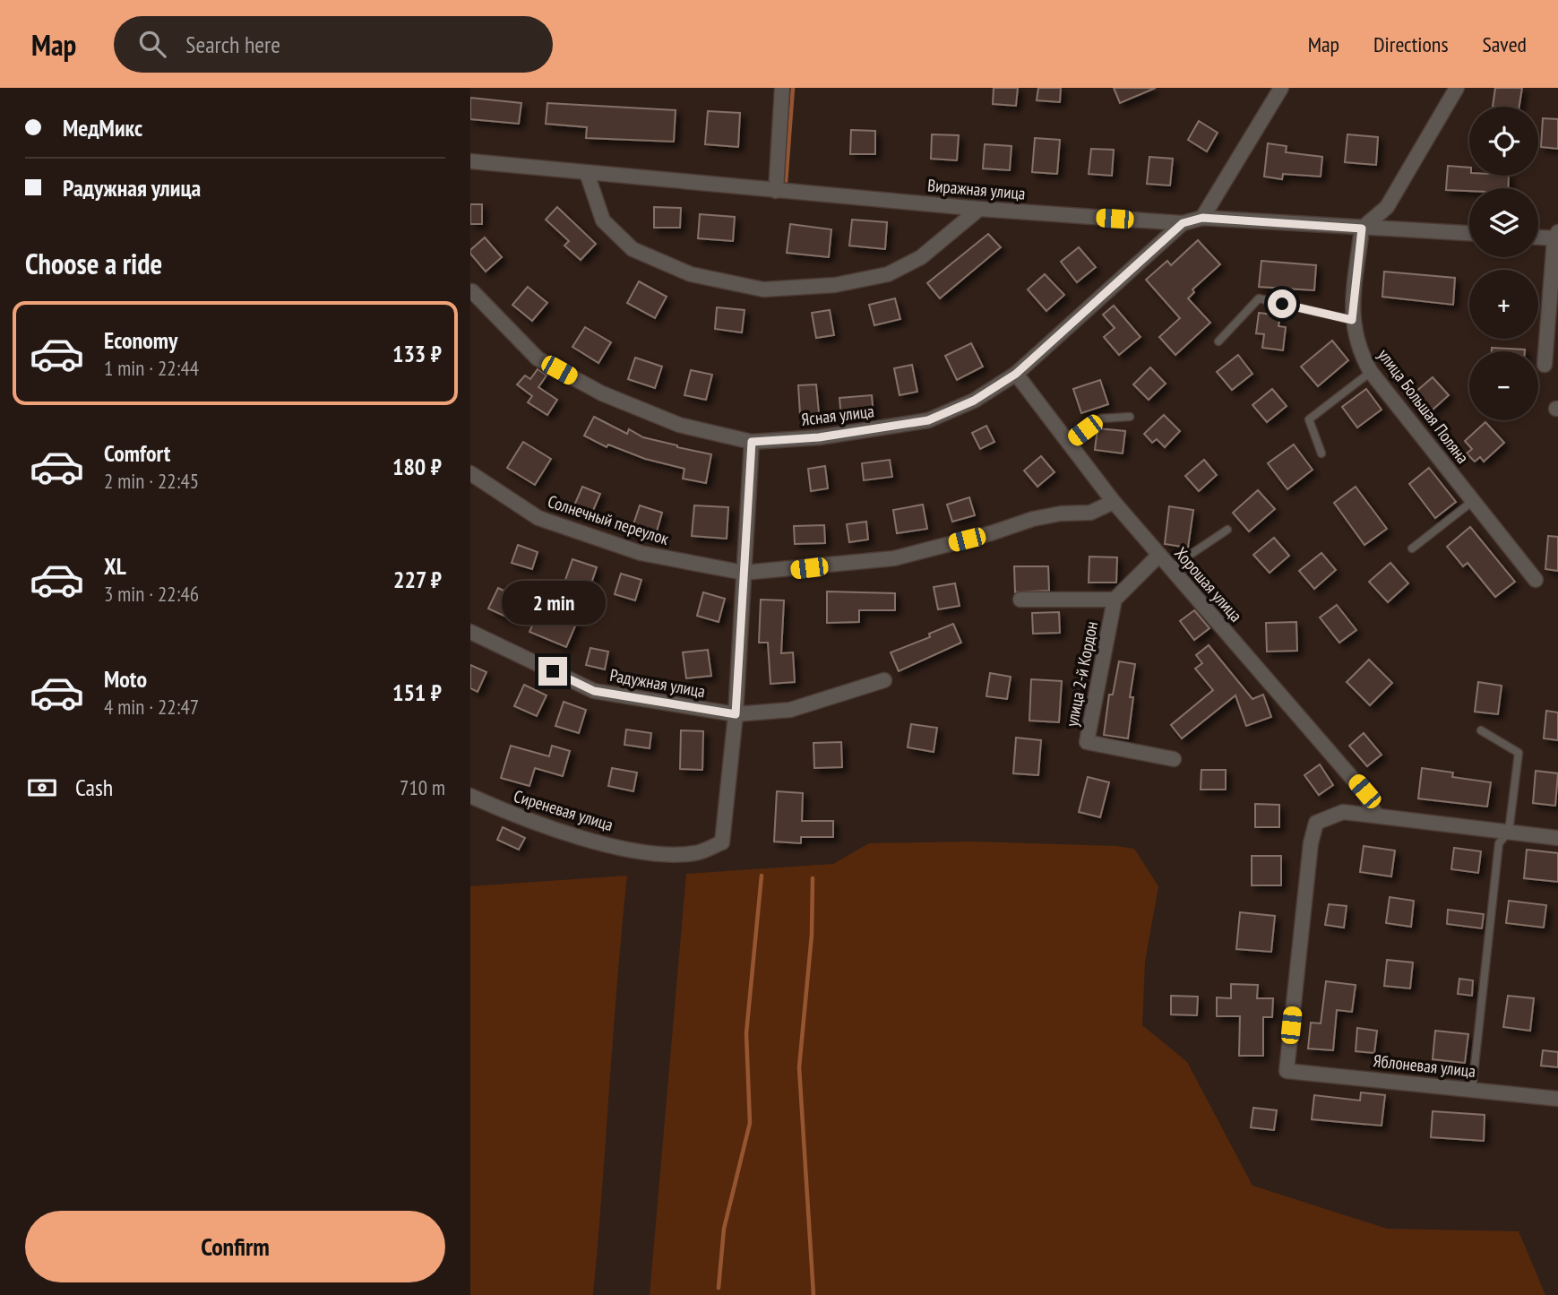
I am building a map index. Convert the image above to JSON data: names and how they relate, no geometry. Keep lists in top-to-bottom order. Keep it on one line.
{"streets":{"street":["Виражная улица","улица Большая Поляна","Ясная улица","Солнечный переулок","Хорошая улица","улица 2-й Кордон","Радужная улица","Сиреневая улица","Яблоневая улица"]},"crossings":[["Виражная улица","улица Большая Поляна"],["Виражная улица","Ясная улица"],["Ясная улица","Хорошая улица"],["Солнечный переулок","Хорошая улица"],["Хорошая улица","Яблоневая улица"],["Радужная улица","Сиреневая улица"]],"page":{"header":"Map","search":"Search here","nav":["Map","Directions","Saved"],"banner":["МедМикс","Радужная улица"],"map_buttons":["+","−"],"heading":"Choose a ride","list":[{"name":"Economy","note":"1 min · 22:44","value":"133 ₽"},{"name":"Comfort","note":"2 min · 22:45","value":"180 ₽"},{"name":"XL","note":"3 min · 22:46","value":"227 ₽"},{"name":"Moto","note":"4 min · 22:47","value":"151 ₽"}],"bubble":"2 min","pay":["Cash","710 m"],"buttons":"Confirm"}}
